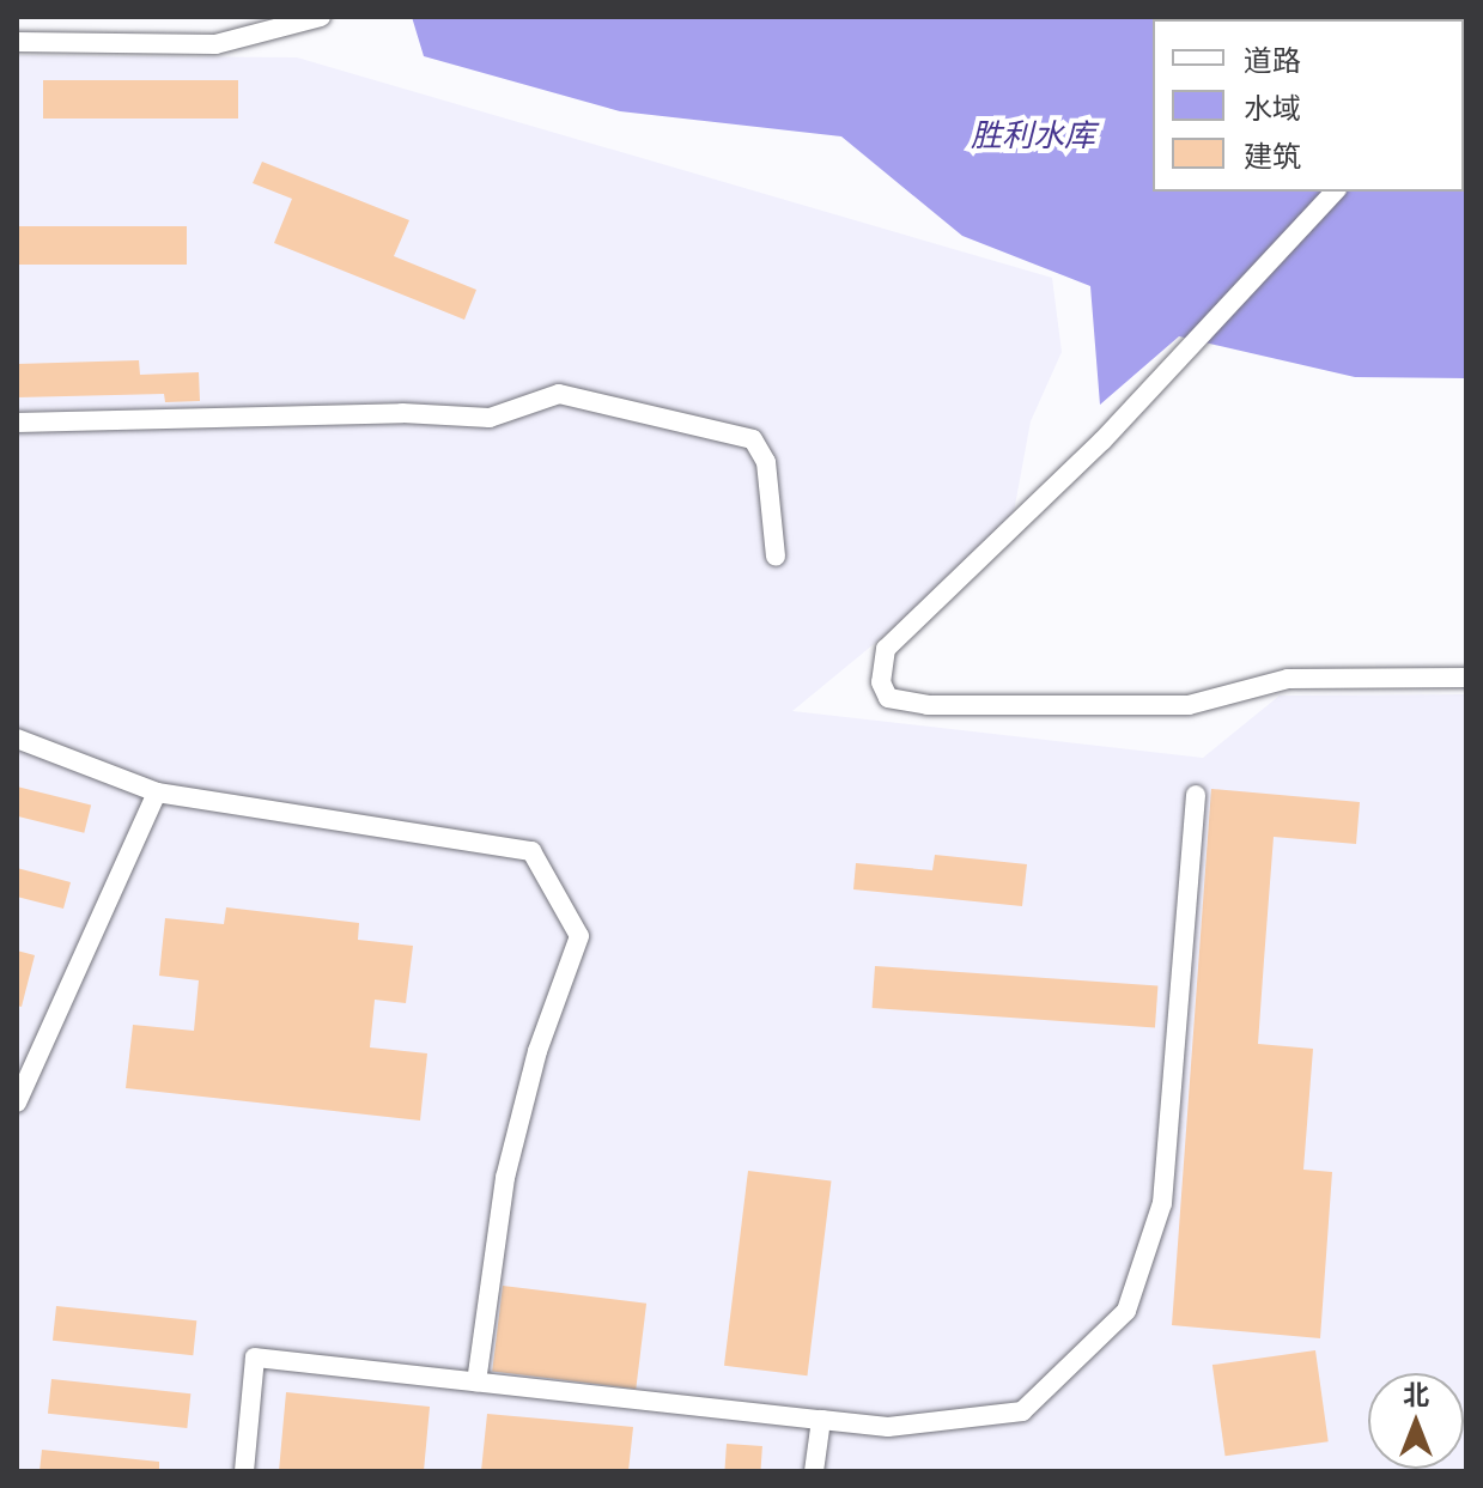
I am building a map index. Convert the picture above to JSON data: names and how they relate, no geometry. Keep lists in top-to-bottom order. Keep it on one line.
{"water":["胜利水库"],"legend":["道路","水域","建筑"],"north":"top"}
